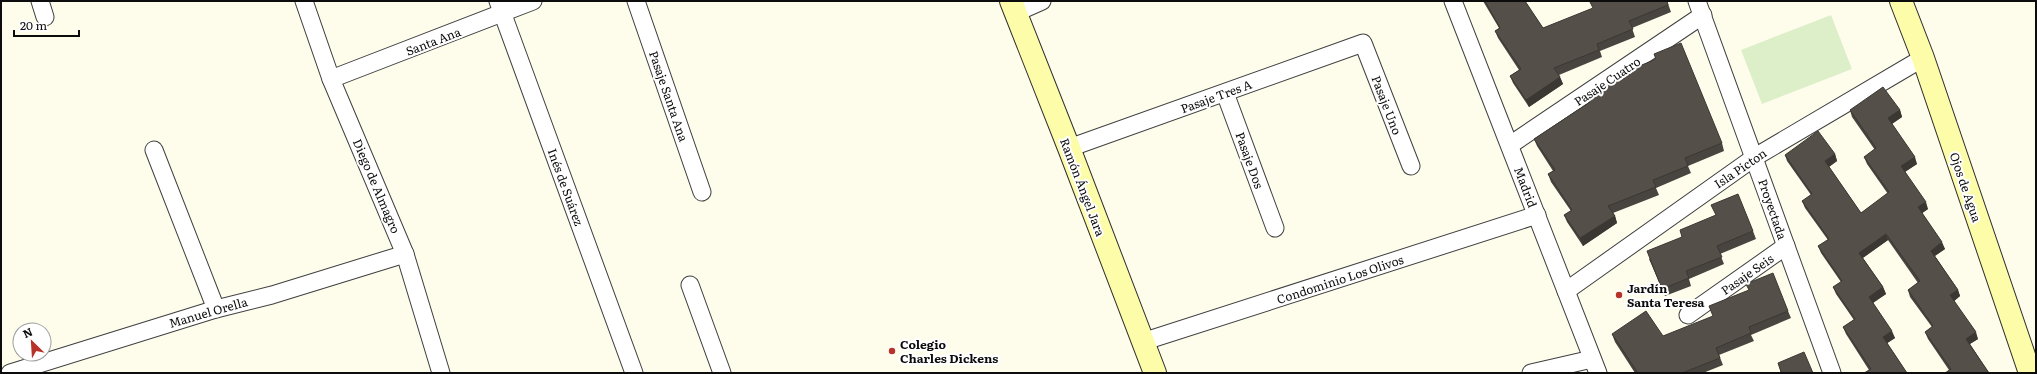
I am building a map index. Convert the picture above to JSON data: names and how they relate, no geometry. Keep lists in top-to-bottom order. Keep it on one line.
{"streets":{"street":["Santa Ana","Pasaje Cuatro","Pasaje Santa Ana","Pasaje Tres A","Pasaje Uno","Pasaje Dos","Isla Picton","Diego de Almagro","Inés de Suárez","Ramón Ángel Jara","Madrid","Ojos de Agua","Proyectada","Pasaje Seis","Condominio Los Olivos","Manuel Orella"]},"crossings":[["Santa Ana","Diego de Almagro"],["Santa Ana","Inés de Suárez"],["Pasaje Cuatro","Madrid"],["Pasaje Cuatro","Proyectada"],["Pasaje Tres A","Pasaje Uno"],["Pasaje Tres A","Pasaje Dos"],["Pasaje Tres A","Ramón Ángel Jara"],["Isla Picton","Madrid"],["Isla Picton","Ojos de Agua"],["Isla Picton","Proyectada"],["Diego de Almagro","Manuel Orella"],["Ramón Ángel Jara","Condominio Los Olivos"],["Madrid","Condominio Los Olivos"],["Proyectada","Pasaje Seis"]],"places":["Jardín Santa Teresa","Colegio Charles Dickens"],"scale_bar":"20 m","north":"top left"}
